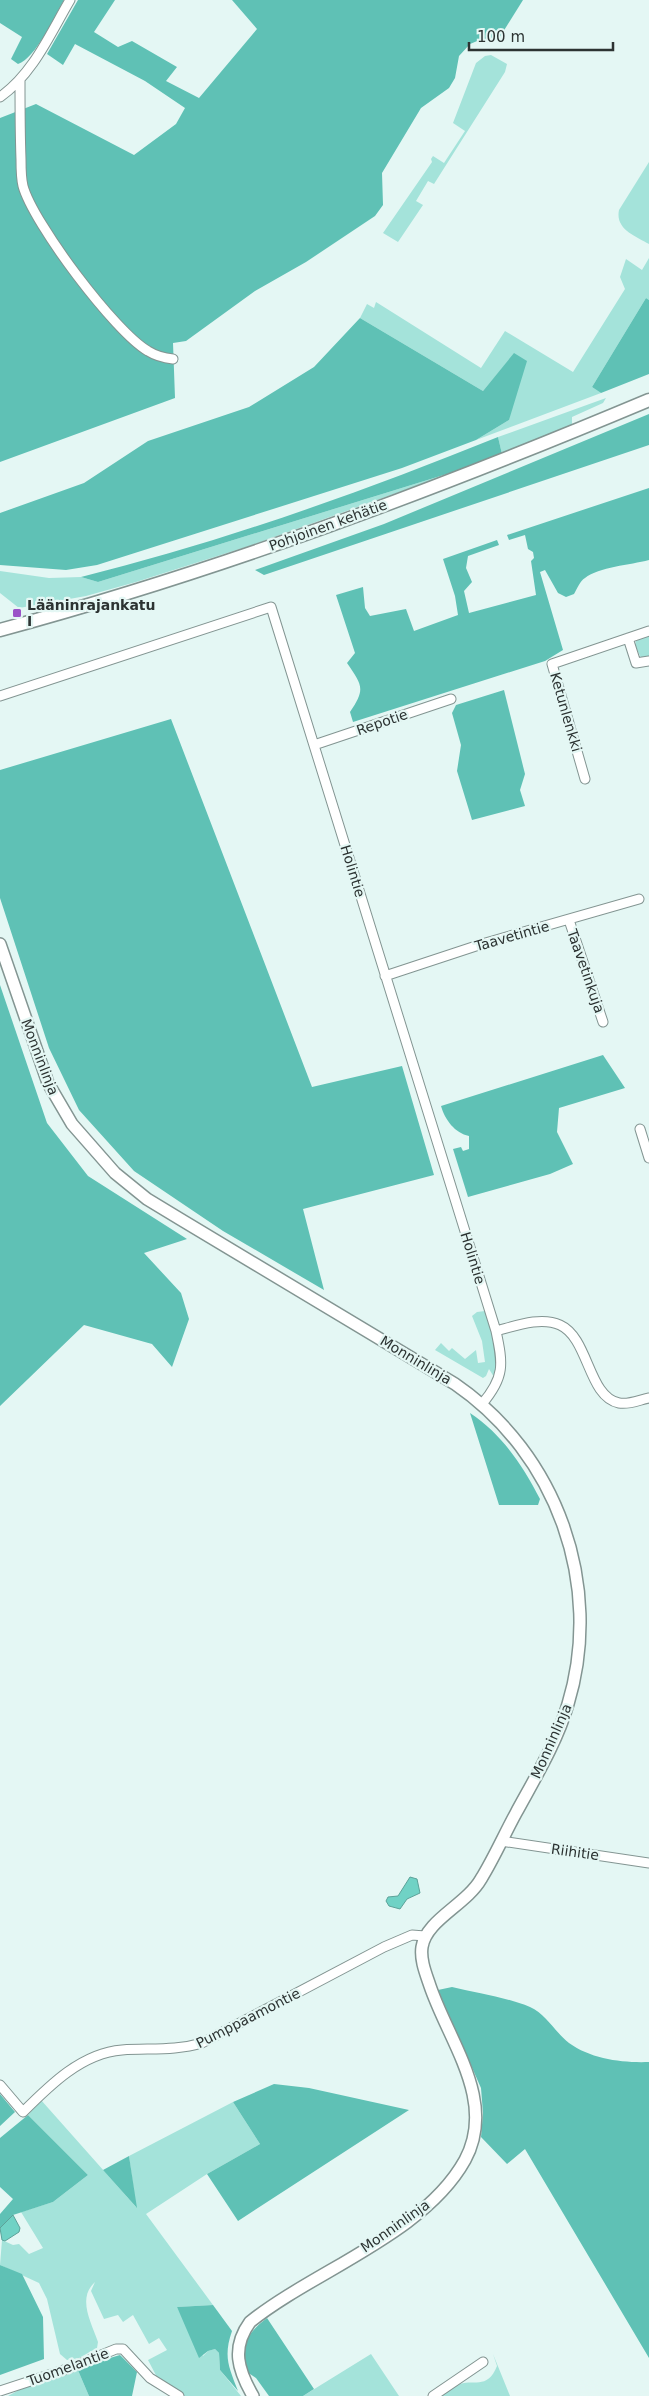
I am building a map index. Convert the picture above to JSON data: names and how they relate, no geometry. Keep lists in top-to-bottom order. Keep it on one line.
{"streets":{"main road":["Pohjoinen kehätie"],"street":["Ketunlenkki","Repotie","Holintie","Taavetintie","Taavetinkuja","Monninlinja","Riihitie","Pumppaamontie","Tuomelantie"]},"crossings":[["Repotie","Holintie"],["Holintie","Taavetintie"],["Holintie","Monninlinja"],["Taavetintie","Taavetinkuja"],["Monninlinja","Riihitie"],["Monninlinja","Pumppaamontie"]],"places":{"transit":["Lääninrajankatu I"]},"scale_bar":"100 m"}
